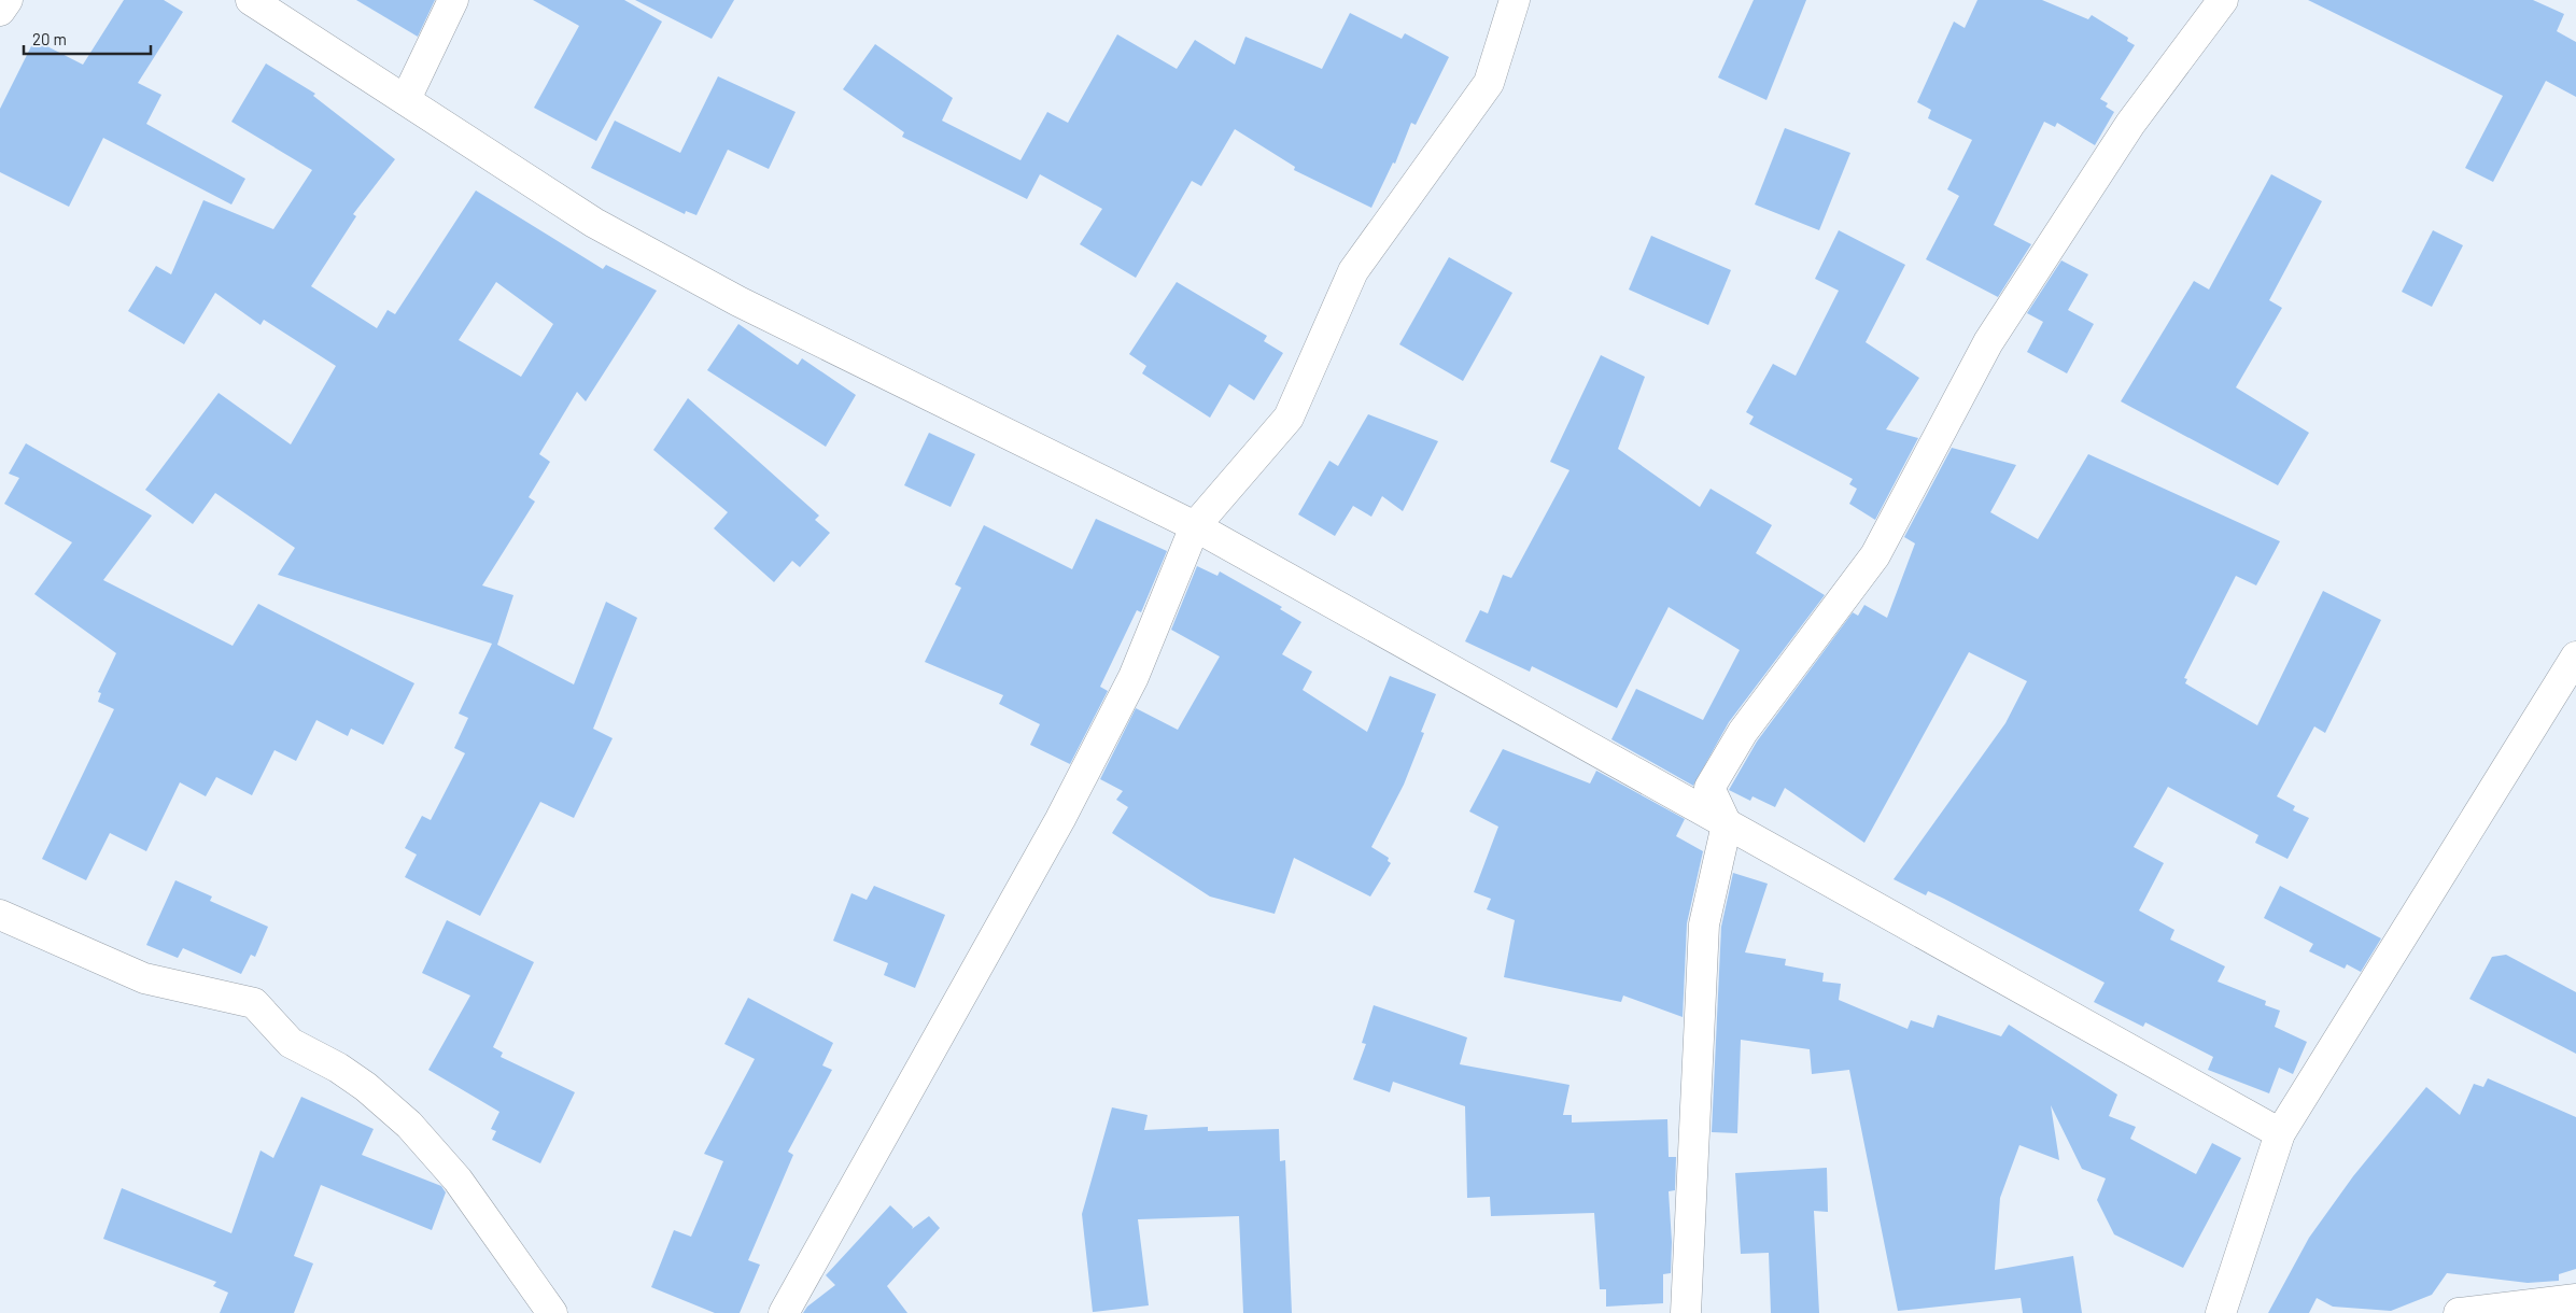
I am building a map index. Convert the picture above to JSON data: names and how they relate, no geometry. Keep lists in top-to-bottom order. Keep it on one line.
{"scale_bar":"20 m"}
